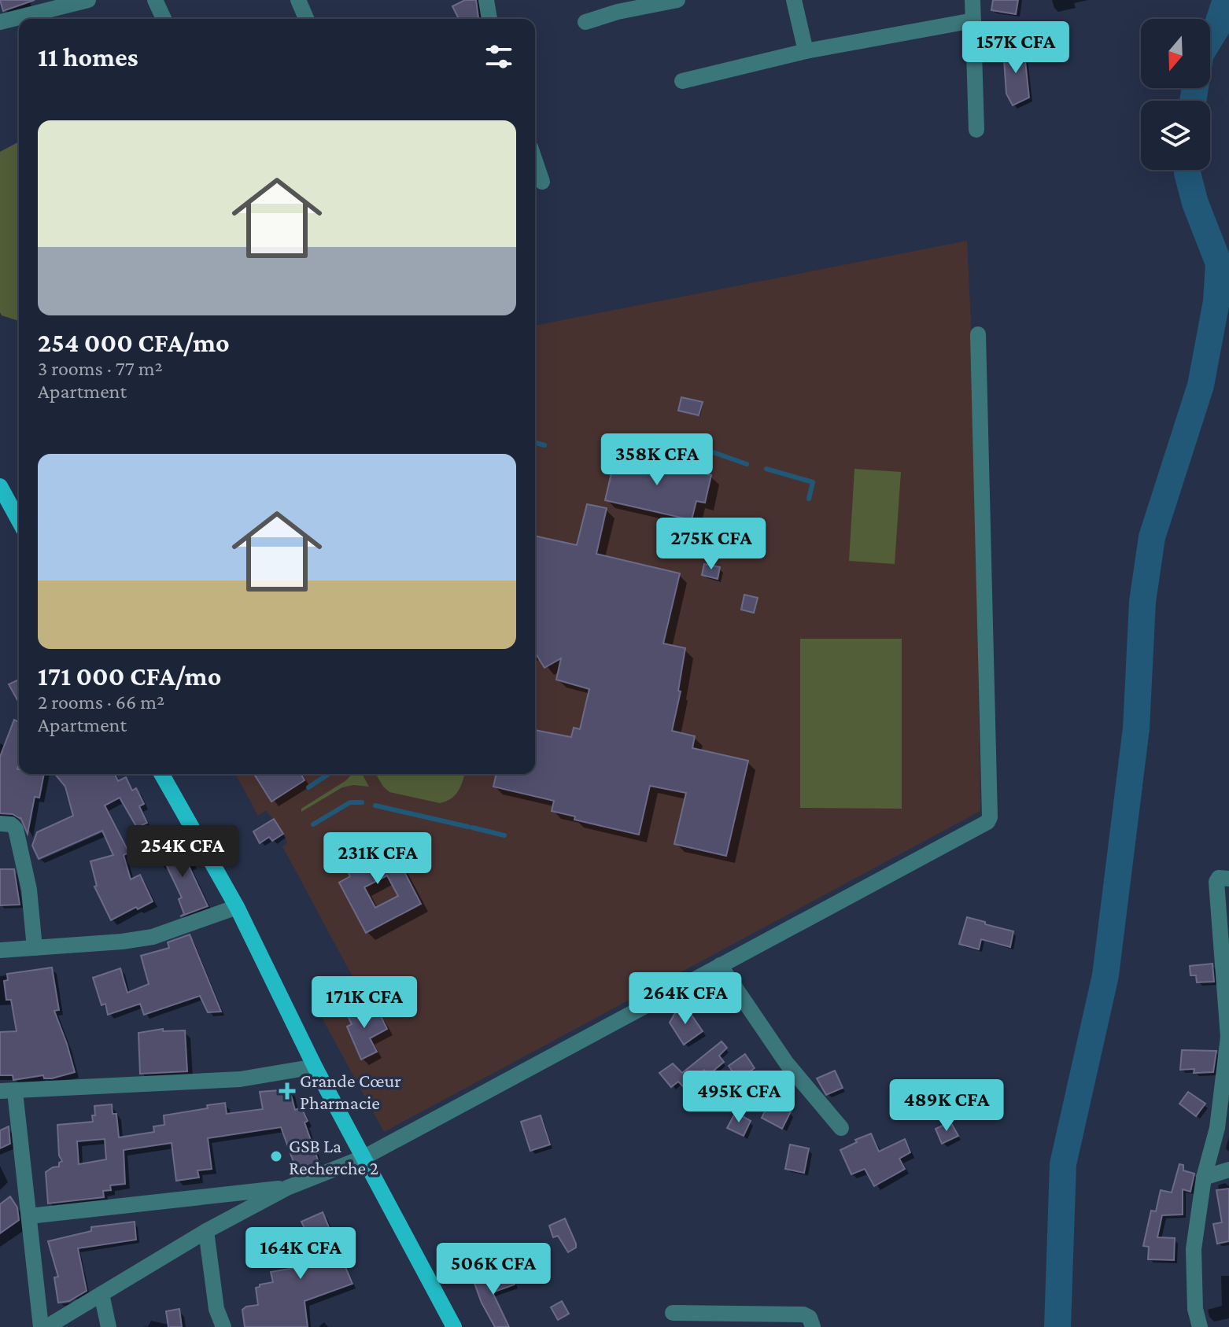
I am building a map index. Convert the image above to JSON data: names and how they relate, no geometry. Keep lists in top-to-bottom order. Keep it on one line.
{"places":{"health":["Grande Cœur Pharmacie"],"other":["GSB La Recherche 2"]},"north":"bottom","page":{"heading":"11 homes","price":["157K CFA","358K CFA","275K CFA","254K CFA","231K CFA","264K CFA","171K CFA","495K CFA","489K CFA","164K CFA","506K CFA"],"list":[{"name":"254 000 CFA/mo","note":"3 rooms · 77 m² · Apartment"},{"name":"171 000 CFA/mo","note":"2 rooms · 66 m² · Apartment"}]}}
